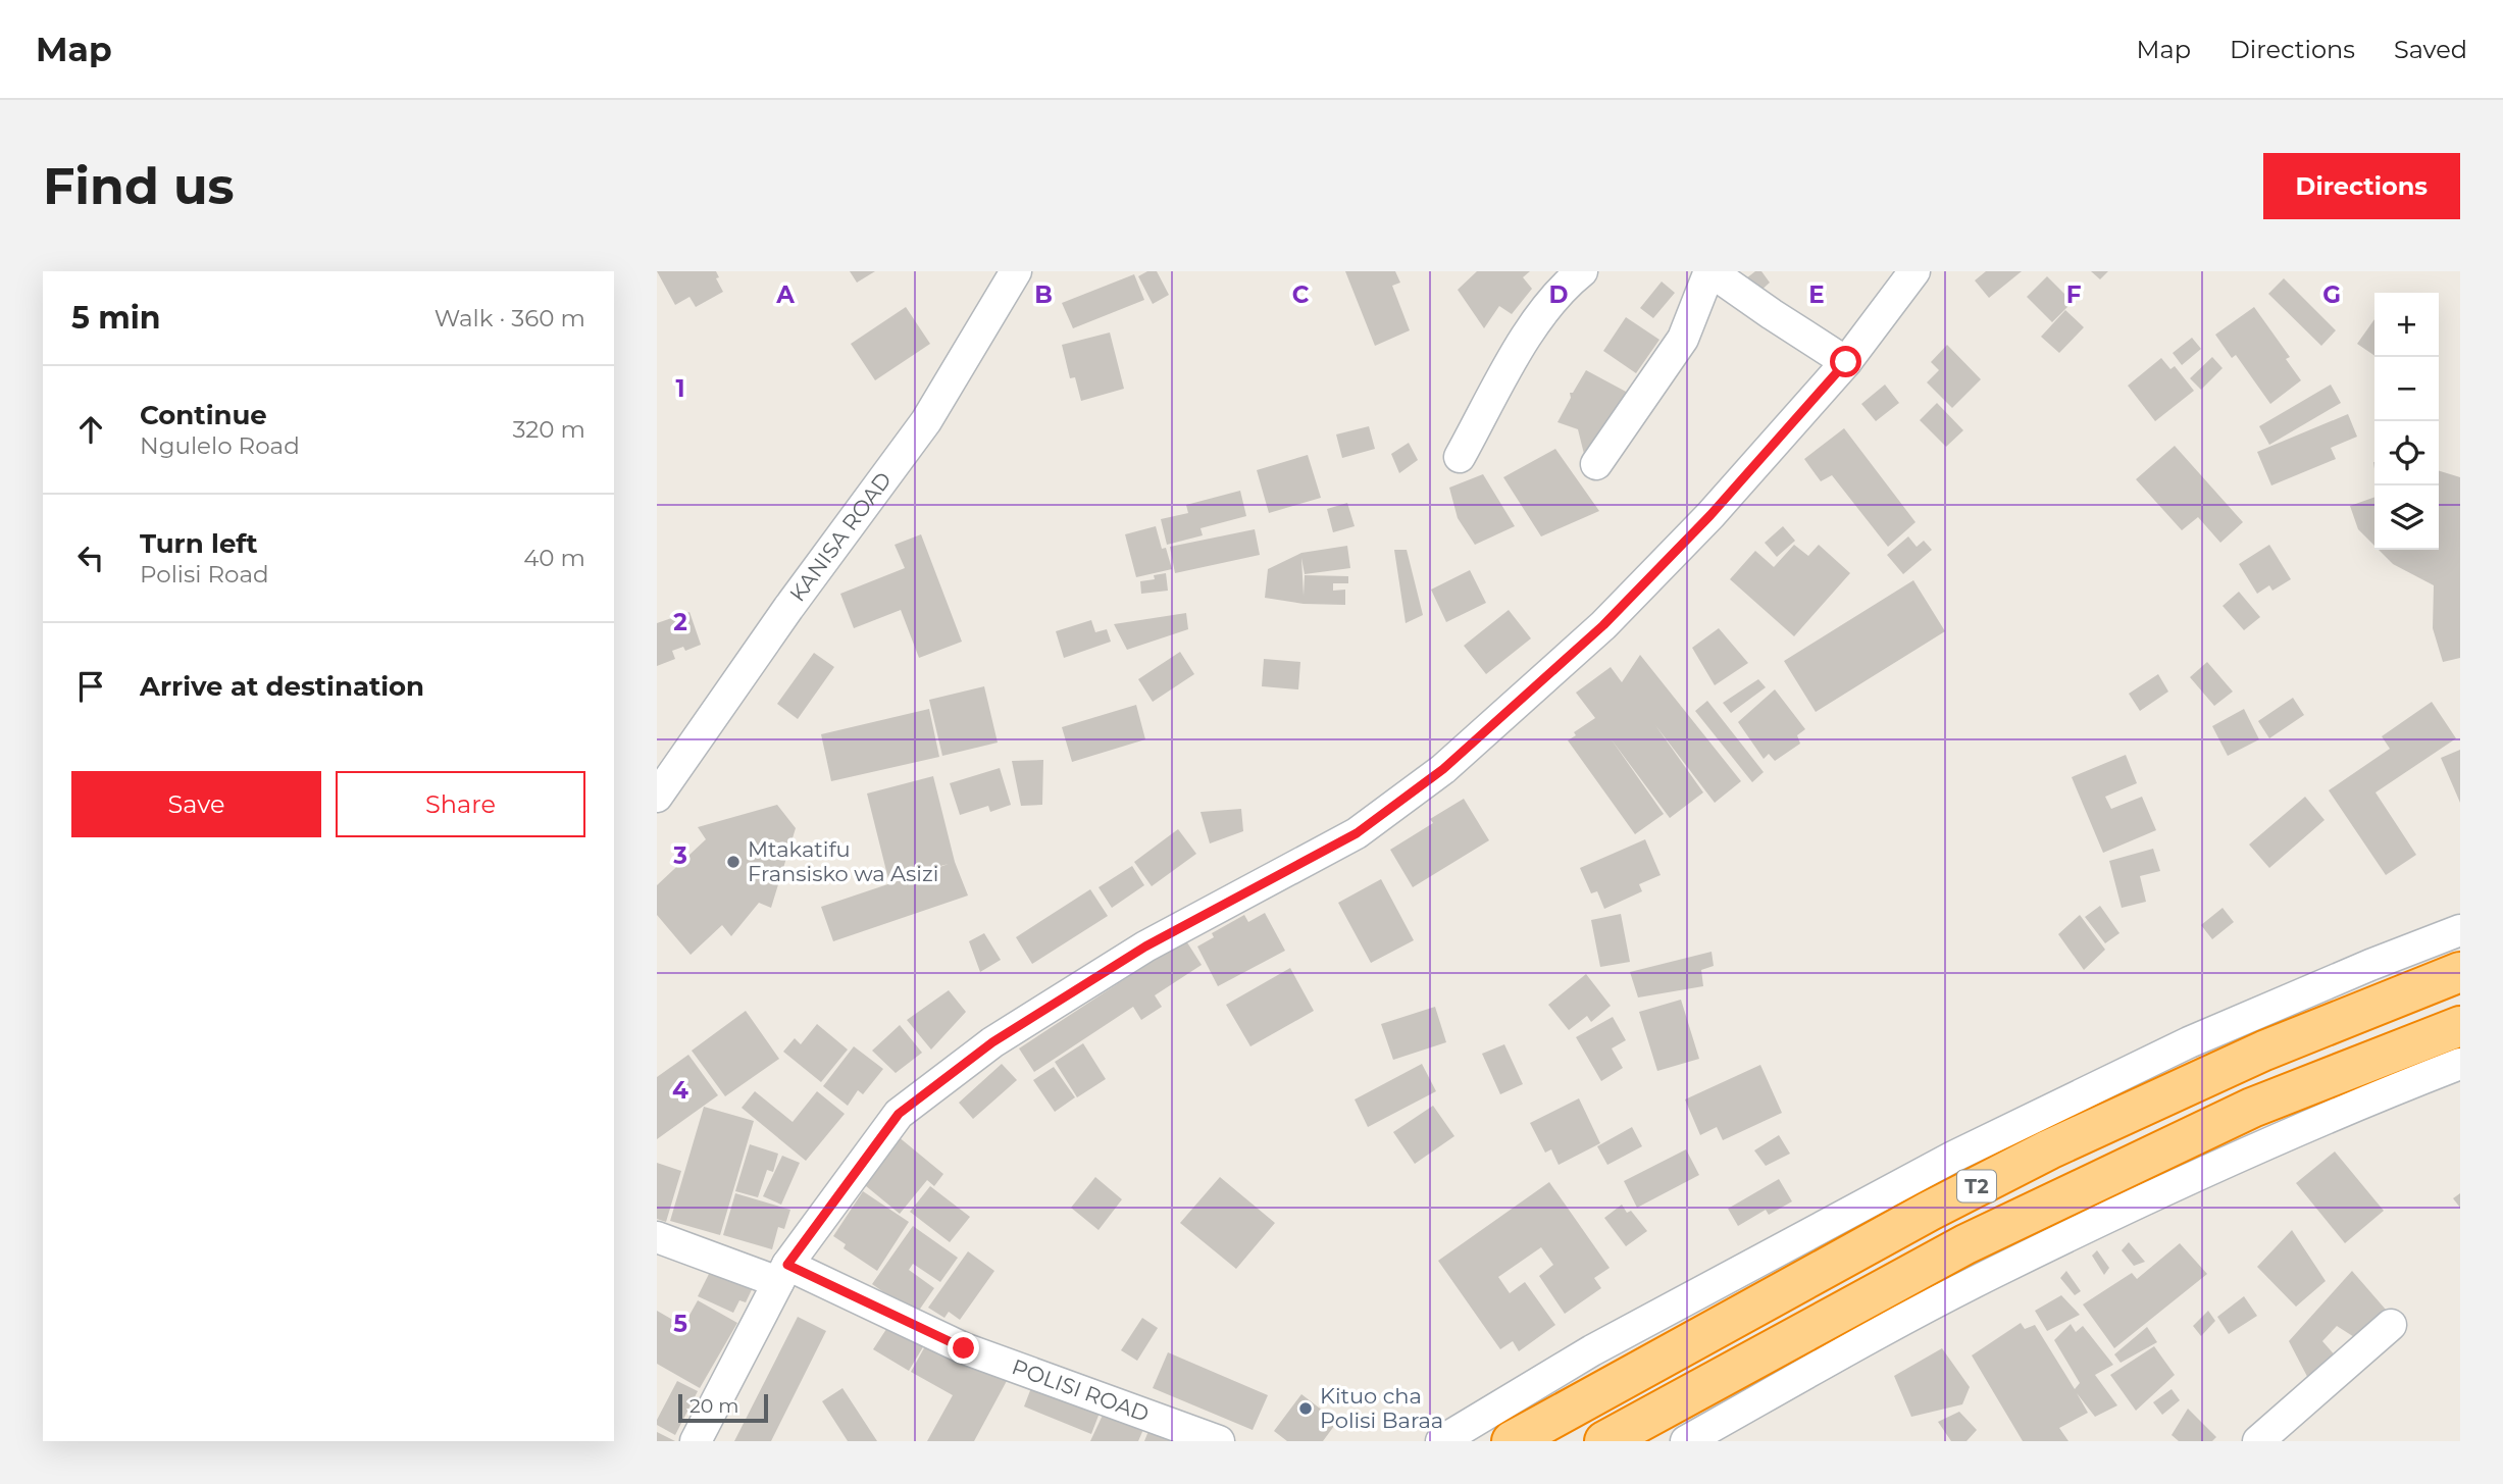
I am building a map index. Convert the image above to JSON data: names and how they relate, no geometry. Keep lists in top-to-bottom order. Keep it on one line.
{"streets":{"highway":["T2"],"street":["KANISA ROAD","POLISI ROAD"]},"places":["Mtakatifu Fransisko wa Asizi","Kituo cha Polisi Baraa"],"scale_bar":"20 m","page":{"header":"Map","nav":["Map","Directions","Saved"],"buttons":["Directions",["Save","Share"]],"title":"Find us","heading":["5 min","Walk · 360 m"],"map_buttons":["+","−"],"list":[["Continue","Ngulelo Road","320 m"],["Turn left","Polisi Road","40 m"],"Arrive at destination"],"scale":"20 m"},"grid":{"columns":["A","B","C","D","E","F","G"],"rows":["1","2","3","4","5"]}}
